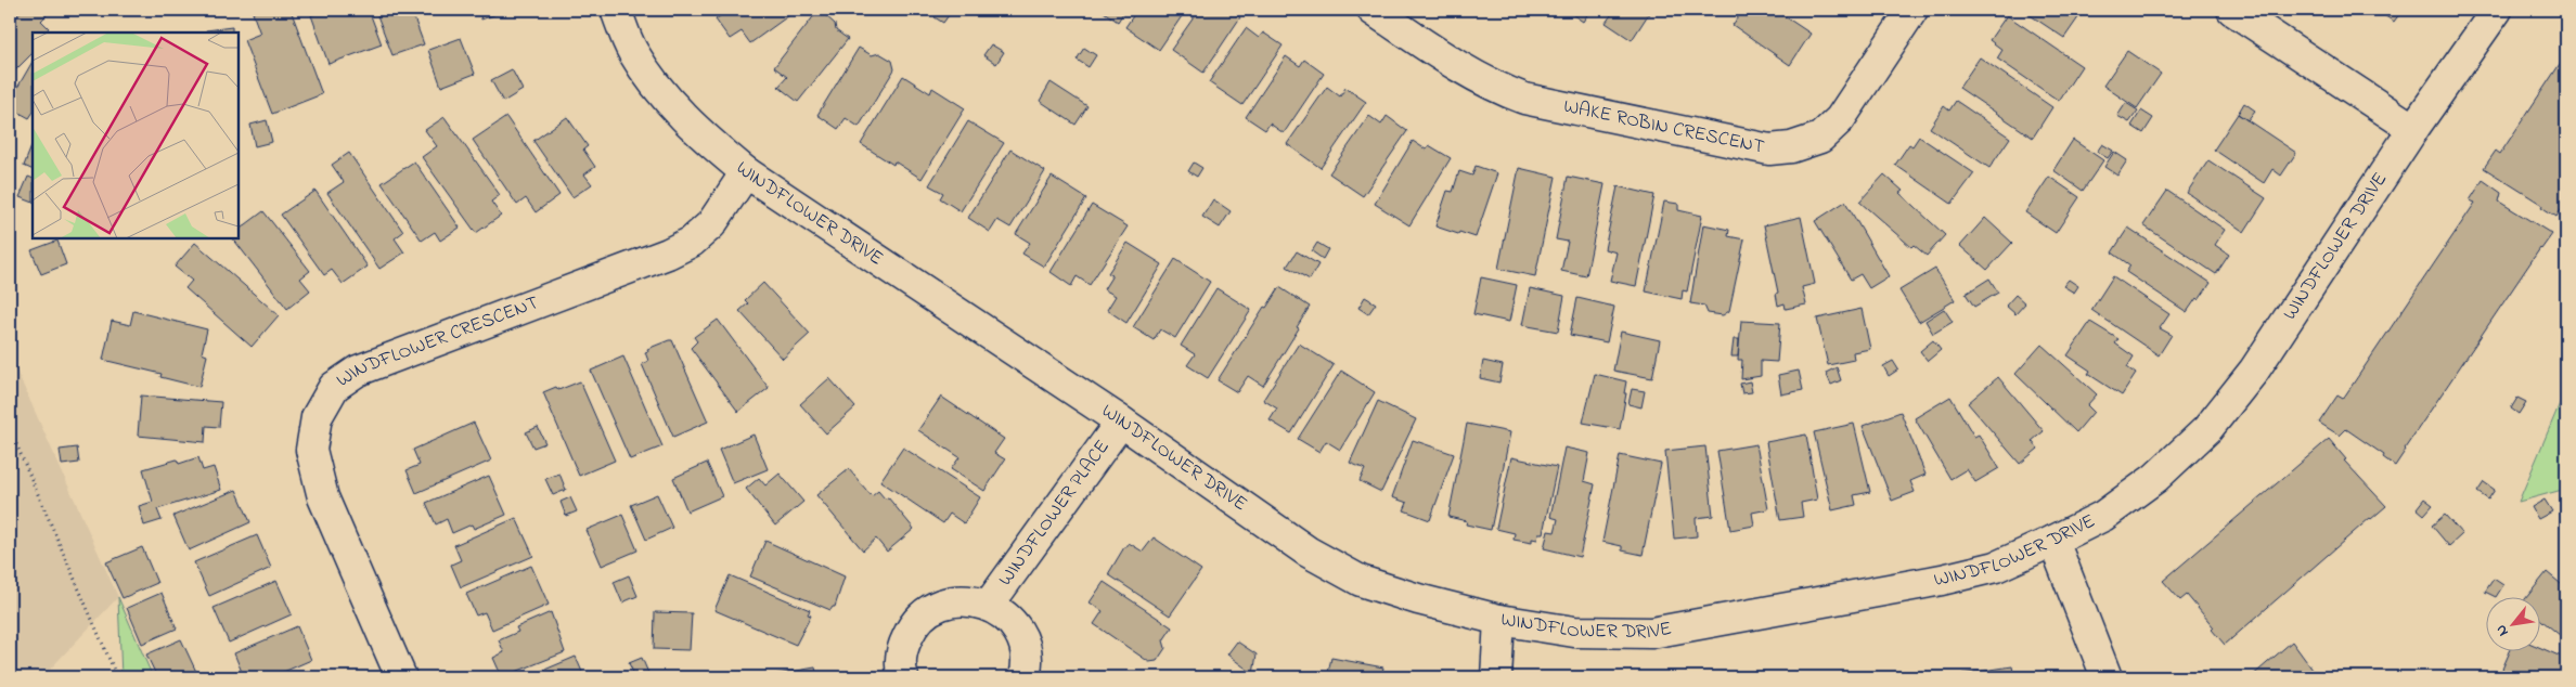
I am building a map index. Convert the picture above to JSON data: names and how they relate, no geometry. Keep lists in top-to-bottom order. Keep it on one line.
{"streets":{"street":["WAKE ROBIN CRESCENT","WINDFLOWER DRIVE","WINDFLOWER CRESCENT","WINDFLOWER PLACE"]},"crossings":[["WINDFLOWER DRIVE","WINDFLOWER CRESCENT"],["WINDFLOWER DRIVE","WINDFLOWER PLACE"]],"north":"bottom left"}
